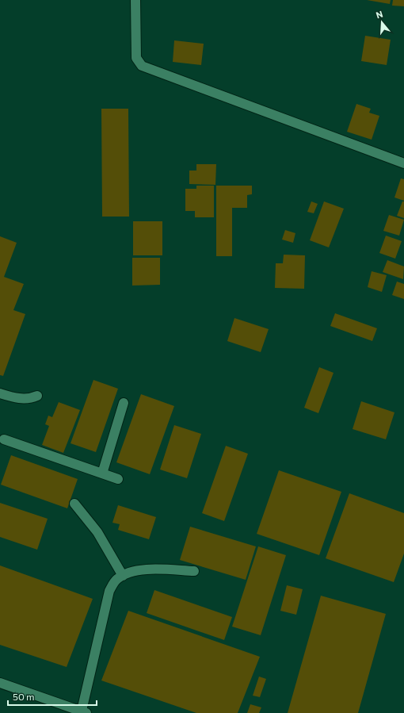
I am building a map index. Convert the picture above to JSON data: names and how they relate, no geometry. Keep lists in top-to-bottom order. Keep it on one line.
{"scale_bar":"50 m","north":"top"}
